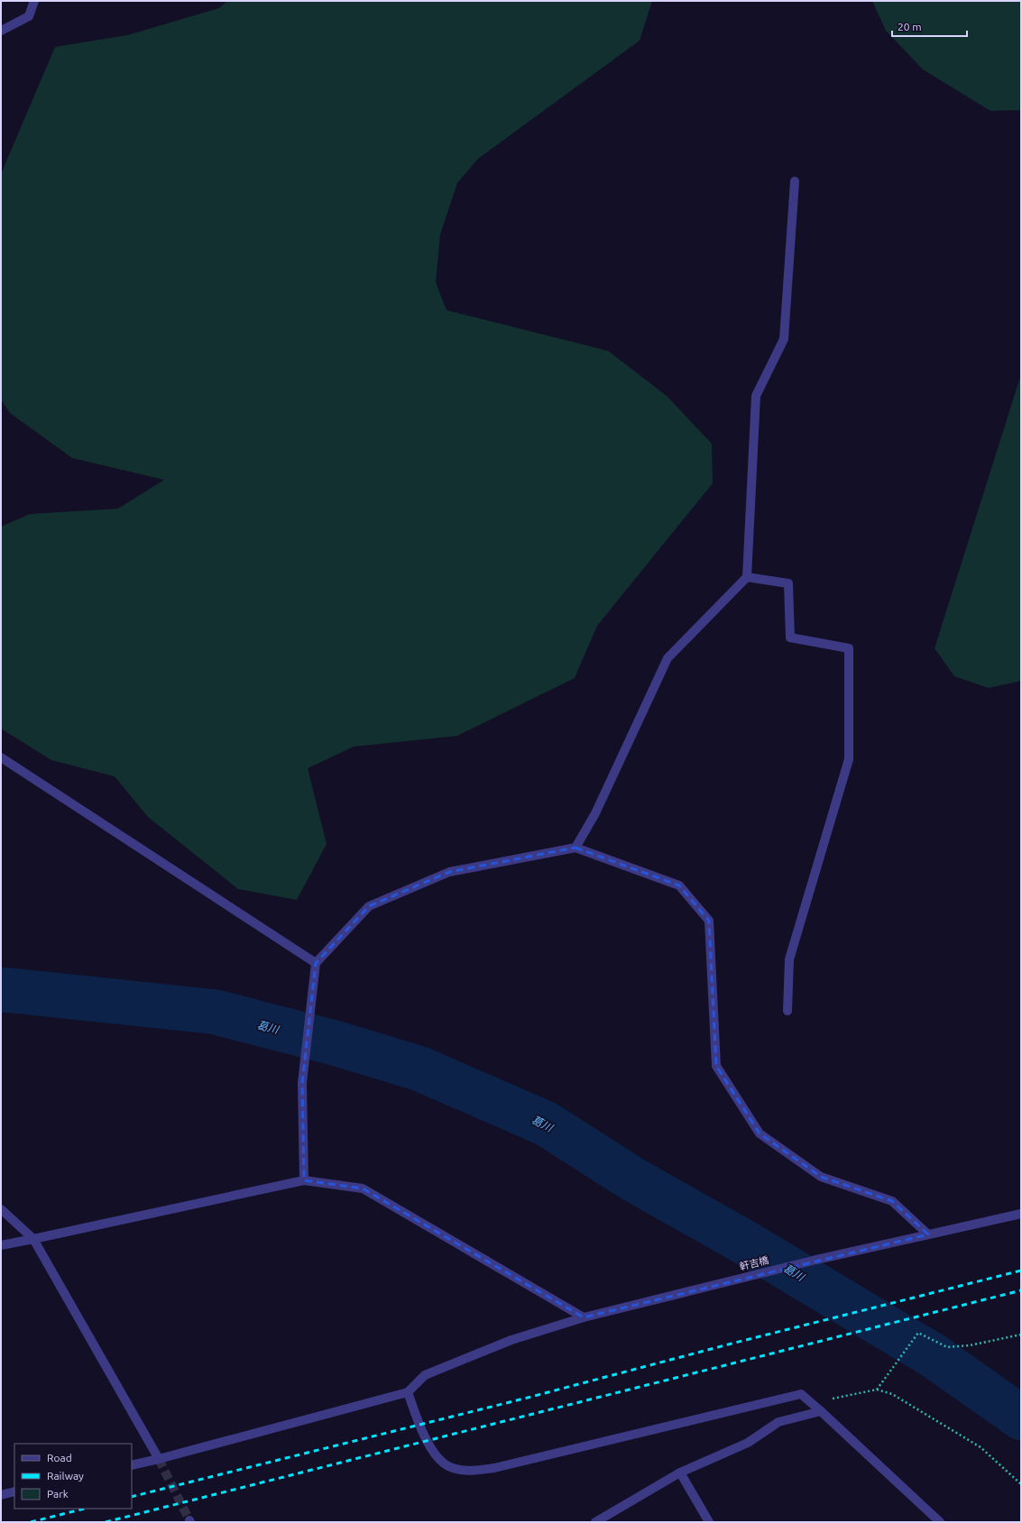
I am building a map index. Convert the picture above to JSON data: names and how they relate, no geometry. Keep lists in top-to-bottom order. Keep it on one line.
{"streets":{"street":["軒吉橋"]},"water":["葛川"],"legend":["Road","Railway","Park"],"scale_bar":"20 m"}
